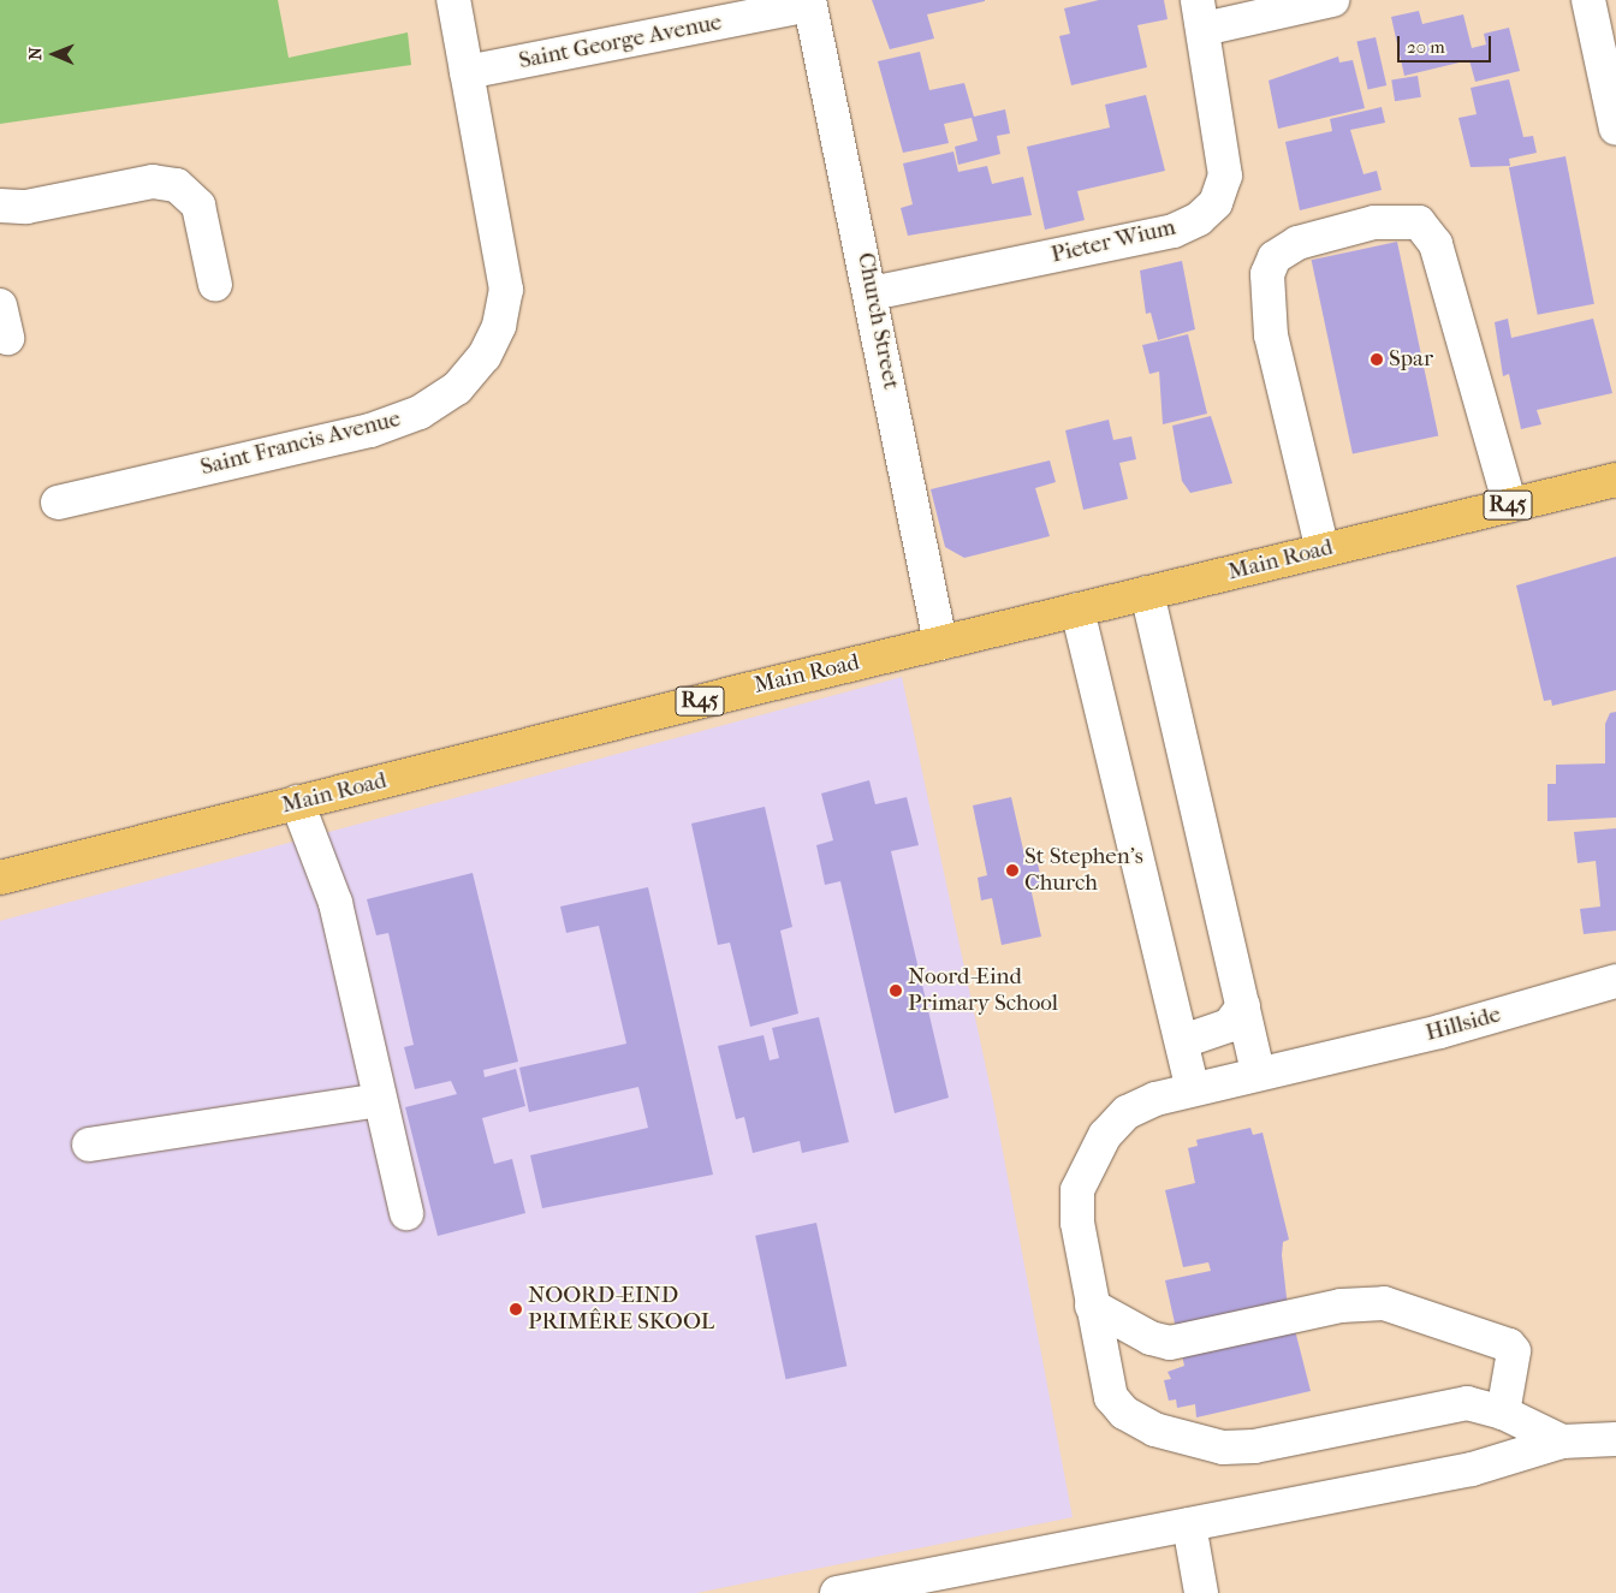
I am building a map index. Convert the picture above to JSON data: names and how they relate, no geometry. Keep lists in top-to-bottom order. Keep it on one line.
{"streets":{"main road":["R45","Main Road"],"street":["Saint George Avenue","Pieter Wium","Church Street","Saint Francis Avenue","Hillside"]},"crossings":[["Saint George Avenue","Church Street"],["Saint George Avenue","Saint Francis Avenue"],["Pieter Wium","Church Street"],["Church Street","Main Road"]],"places":["Spar","St Stephen's Church","Noord-Eind Primary School","NOORD-EIND PRIMÊRE SKOOL"],"scale_bar":"20 m","north":"left"}
